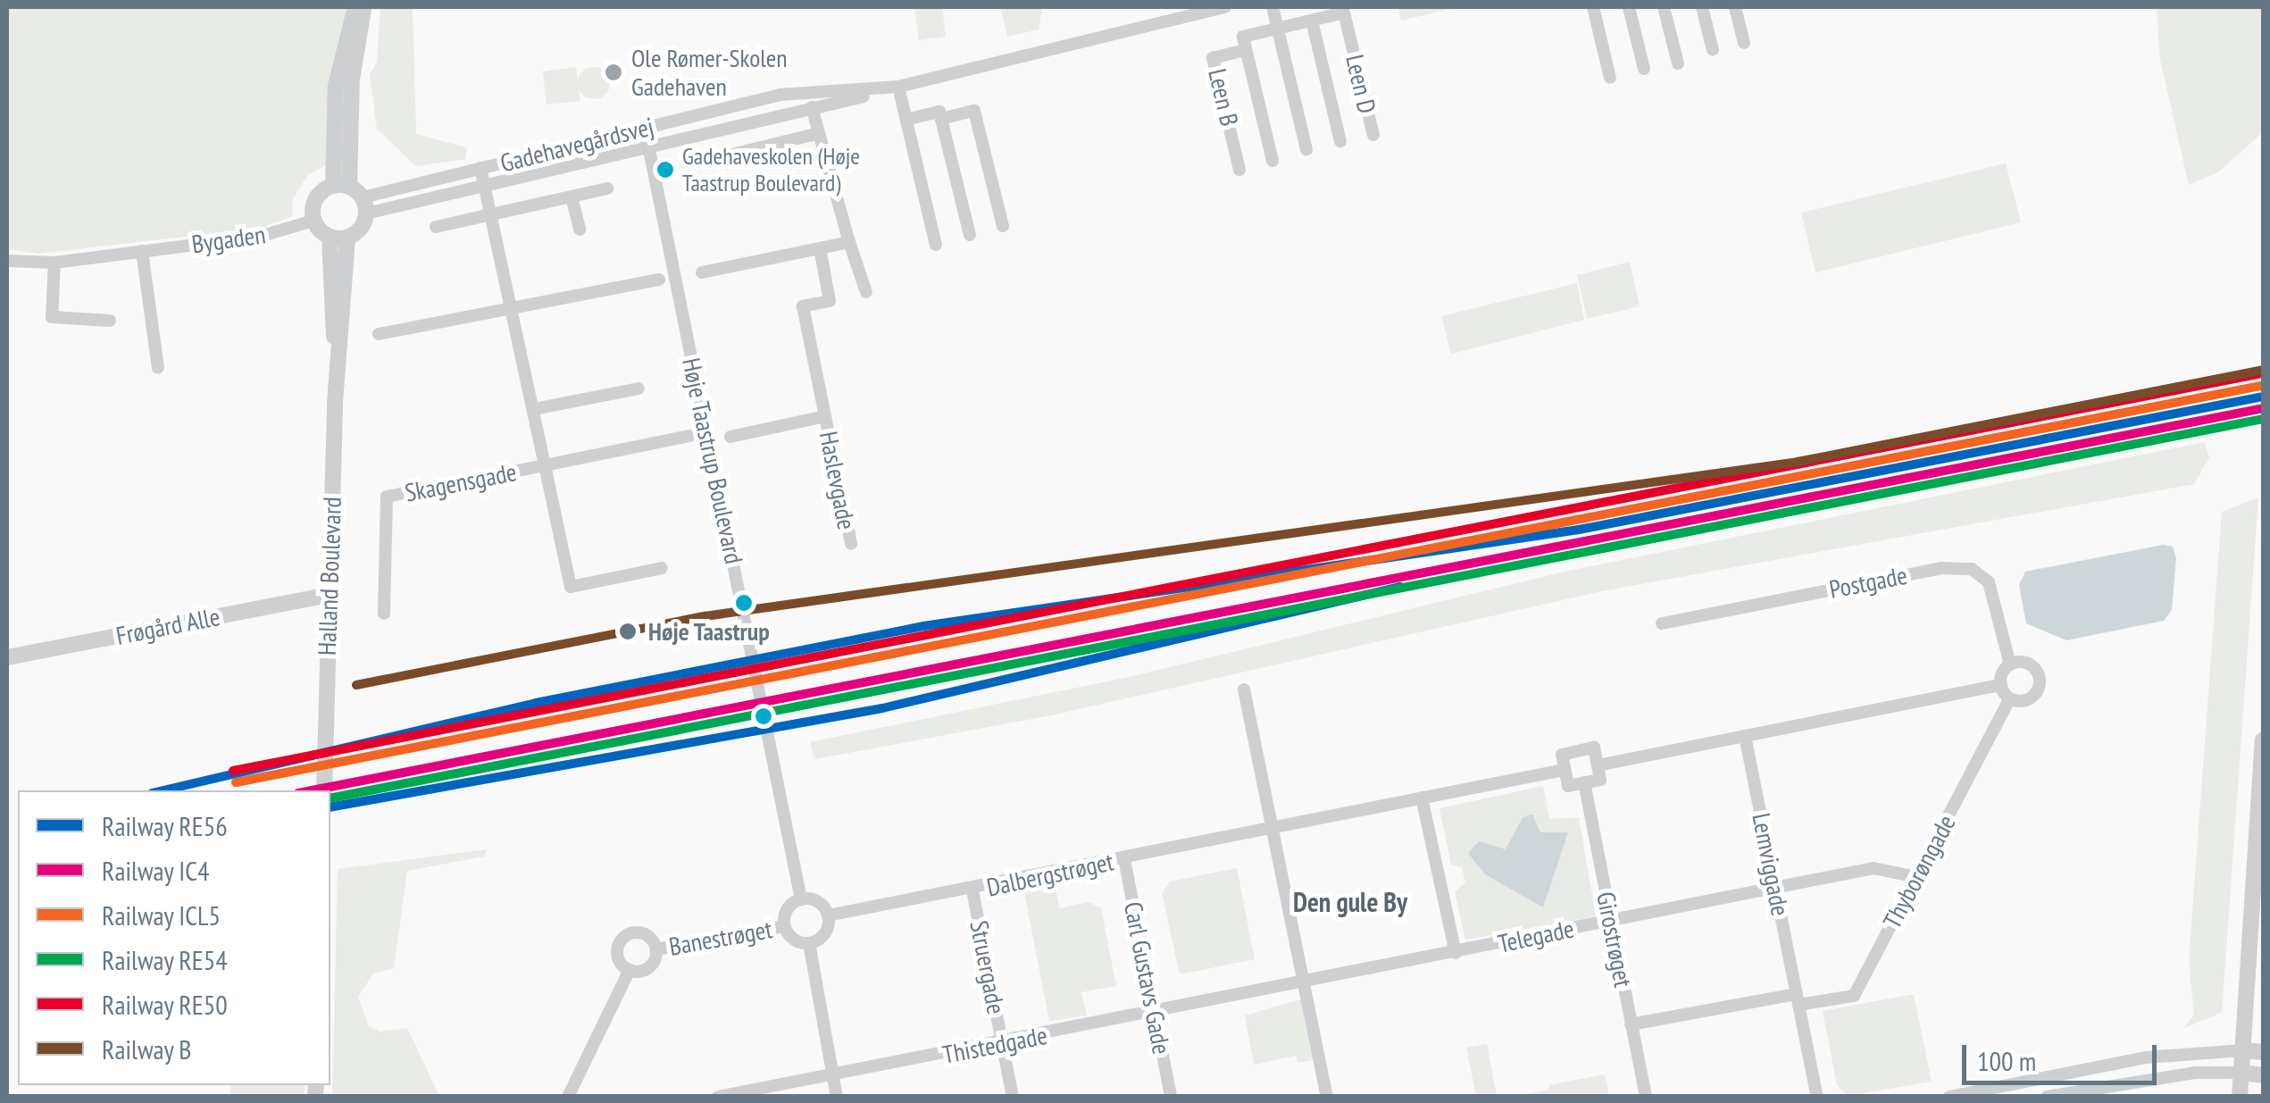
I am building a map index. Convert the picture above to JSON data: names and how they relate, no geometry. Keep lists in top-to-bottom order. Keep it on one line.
{"streets":{"street":["Leen D","Leen B","Gadehavegårdsvej","Bygaden","Høje Taastrup Boulevard","Haslevgade","Skagensgade","Halland Boulevard","Postgade","Frøgård Alle","Lemviggade","Thyborøngade","Dalbergstrøget","Telegade","Banestrøget","Girostrøget","Struergade","Carl Gustavs Gade","Thistedgade"]},"crossings":[["Leen D","Leen B"],["Gadehavegårdsvej","Bygaden"],["Gadehavegårdsvej","Høje Taastrup Boulevard"],["Gadehavegårdsvej","Skagensgade"],["Gadehavegårdsvej","Halland Boulevard"],["Bygaden","Halland Boulevard"],["Høje Taastrup Boulevard","Dalbergstrøget"],["Høje Taastrup Boulevard","Banestrøget"],["Halland Boulevard","Frøgård Alle"],["Postgade","Thyborøngade"],["Lemviggade","Thyborøngade"],["Lemviggade","Telegade"],["Thyborøngade","Telegade"],["Dalbergstrøget","Banestrøget"],["Dalbergstrøget","Struergade"],["Dalbergstrøget","Carl Gustavs Gade"],["Telegade","Girostrøget"],["Telegade","Carl Gustavs Gade"],["Telegade","Thistedgade"],["Struergade","Thistedgade"],["Carl Gustavs Gade","Thistedgade"]],"districts":["Den gule By"],"places":["Ole Rømer-Skolen Gadehaven","Gadehaveskolen (Høje Taastrup Boulevard)","Høje Taastrup"],"lines":["rail line B","rail line RE50","rail line ICL5","rail line RE56","rail line IC4","rail line RE54"],"legend":["Railway RE56","Railway IC4","Railway ICL5","Railway RE54","Railway RE50","Railway B"],"scale_bar":"100 m"}
